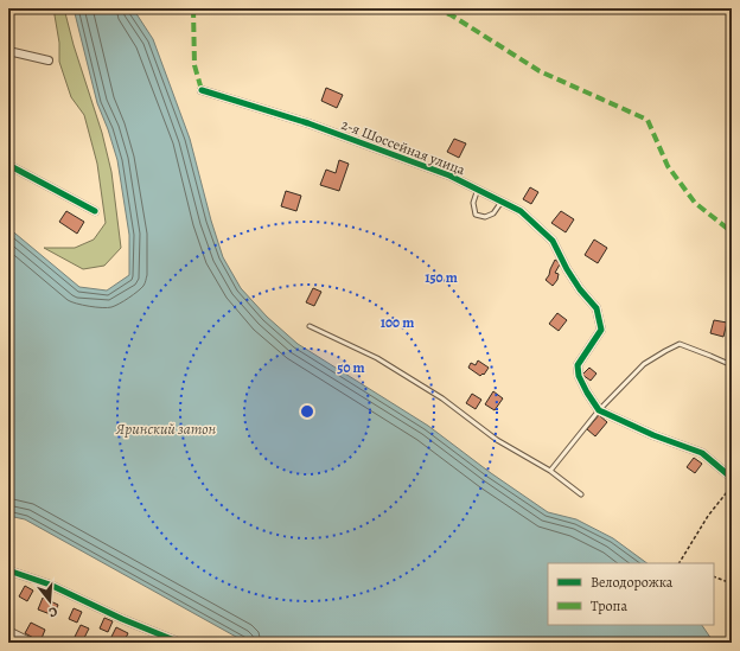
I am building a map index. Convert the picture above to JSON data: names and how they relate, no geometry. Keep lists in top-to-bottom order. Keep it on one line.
{"streets":{"street":["2-я Шоссейная улица"]},"water":["Яринский затон"],"legend":["Велодорожка","Тропа"],"north":"bottom","rings":["150 m","100 m","50 m"]}
